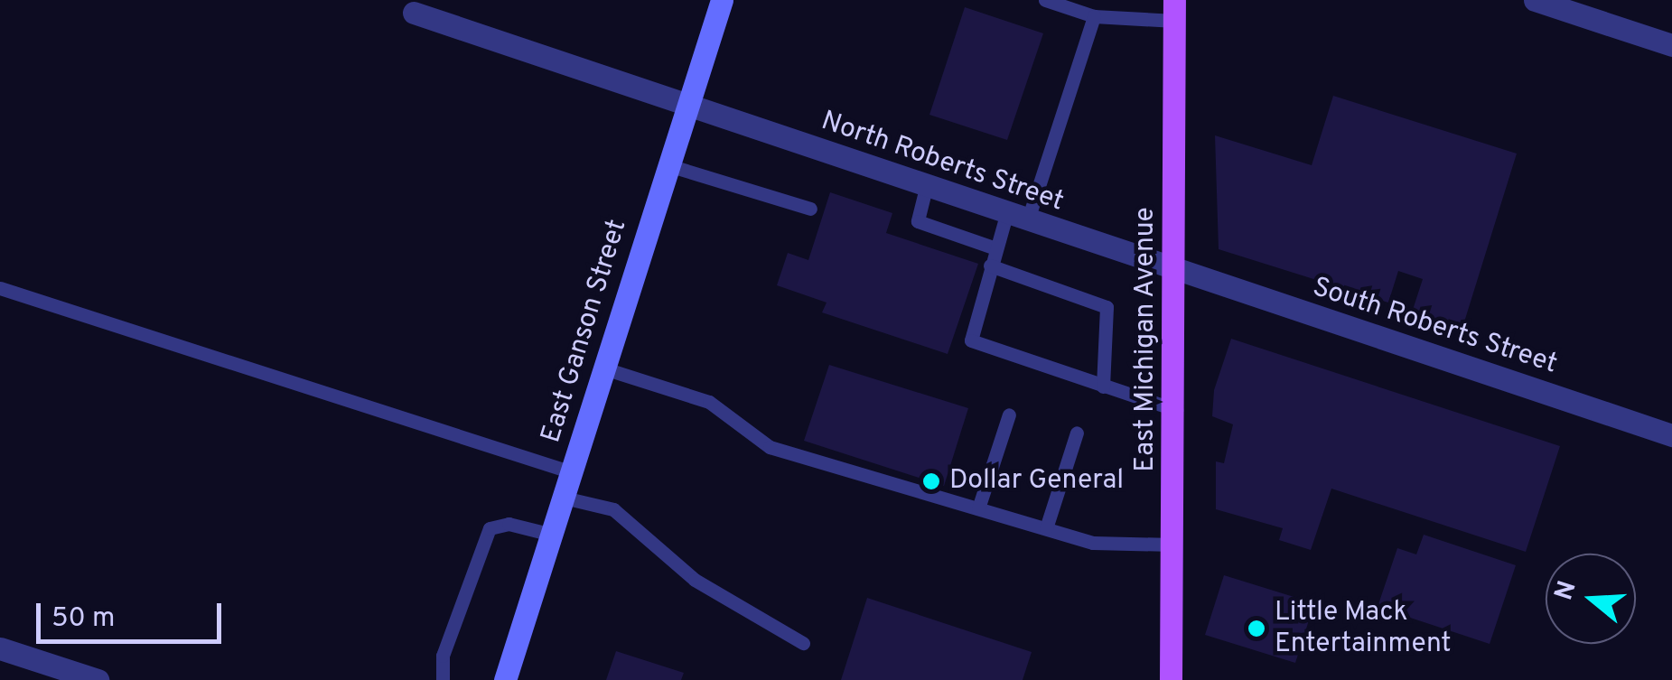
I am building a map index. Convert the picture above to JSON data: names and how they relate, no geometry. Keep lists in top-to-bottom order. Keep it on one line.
{"streets":{"main road":["East Michigan Avenue"],"street":["North Roberts Street","South Roberts Street","East Ganson Street"]},"crossings":[["North Roberts Street","South Roberts Street"],["North Roberts Street","East Ganson Street"],["North Roberts Street","East Michigan Avenue"],["South Roberts Street","East Michigan Avenue"]],"places":["Dollar General","Little Mack Entertainment"],"scale_bar":"50 m","north":"left"}
